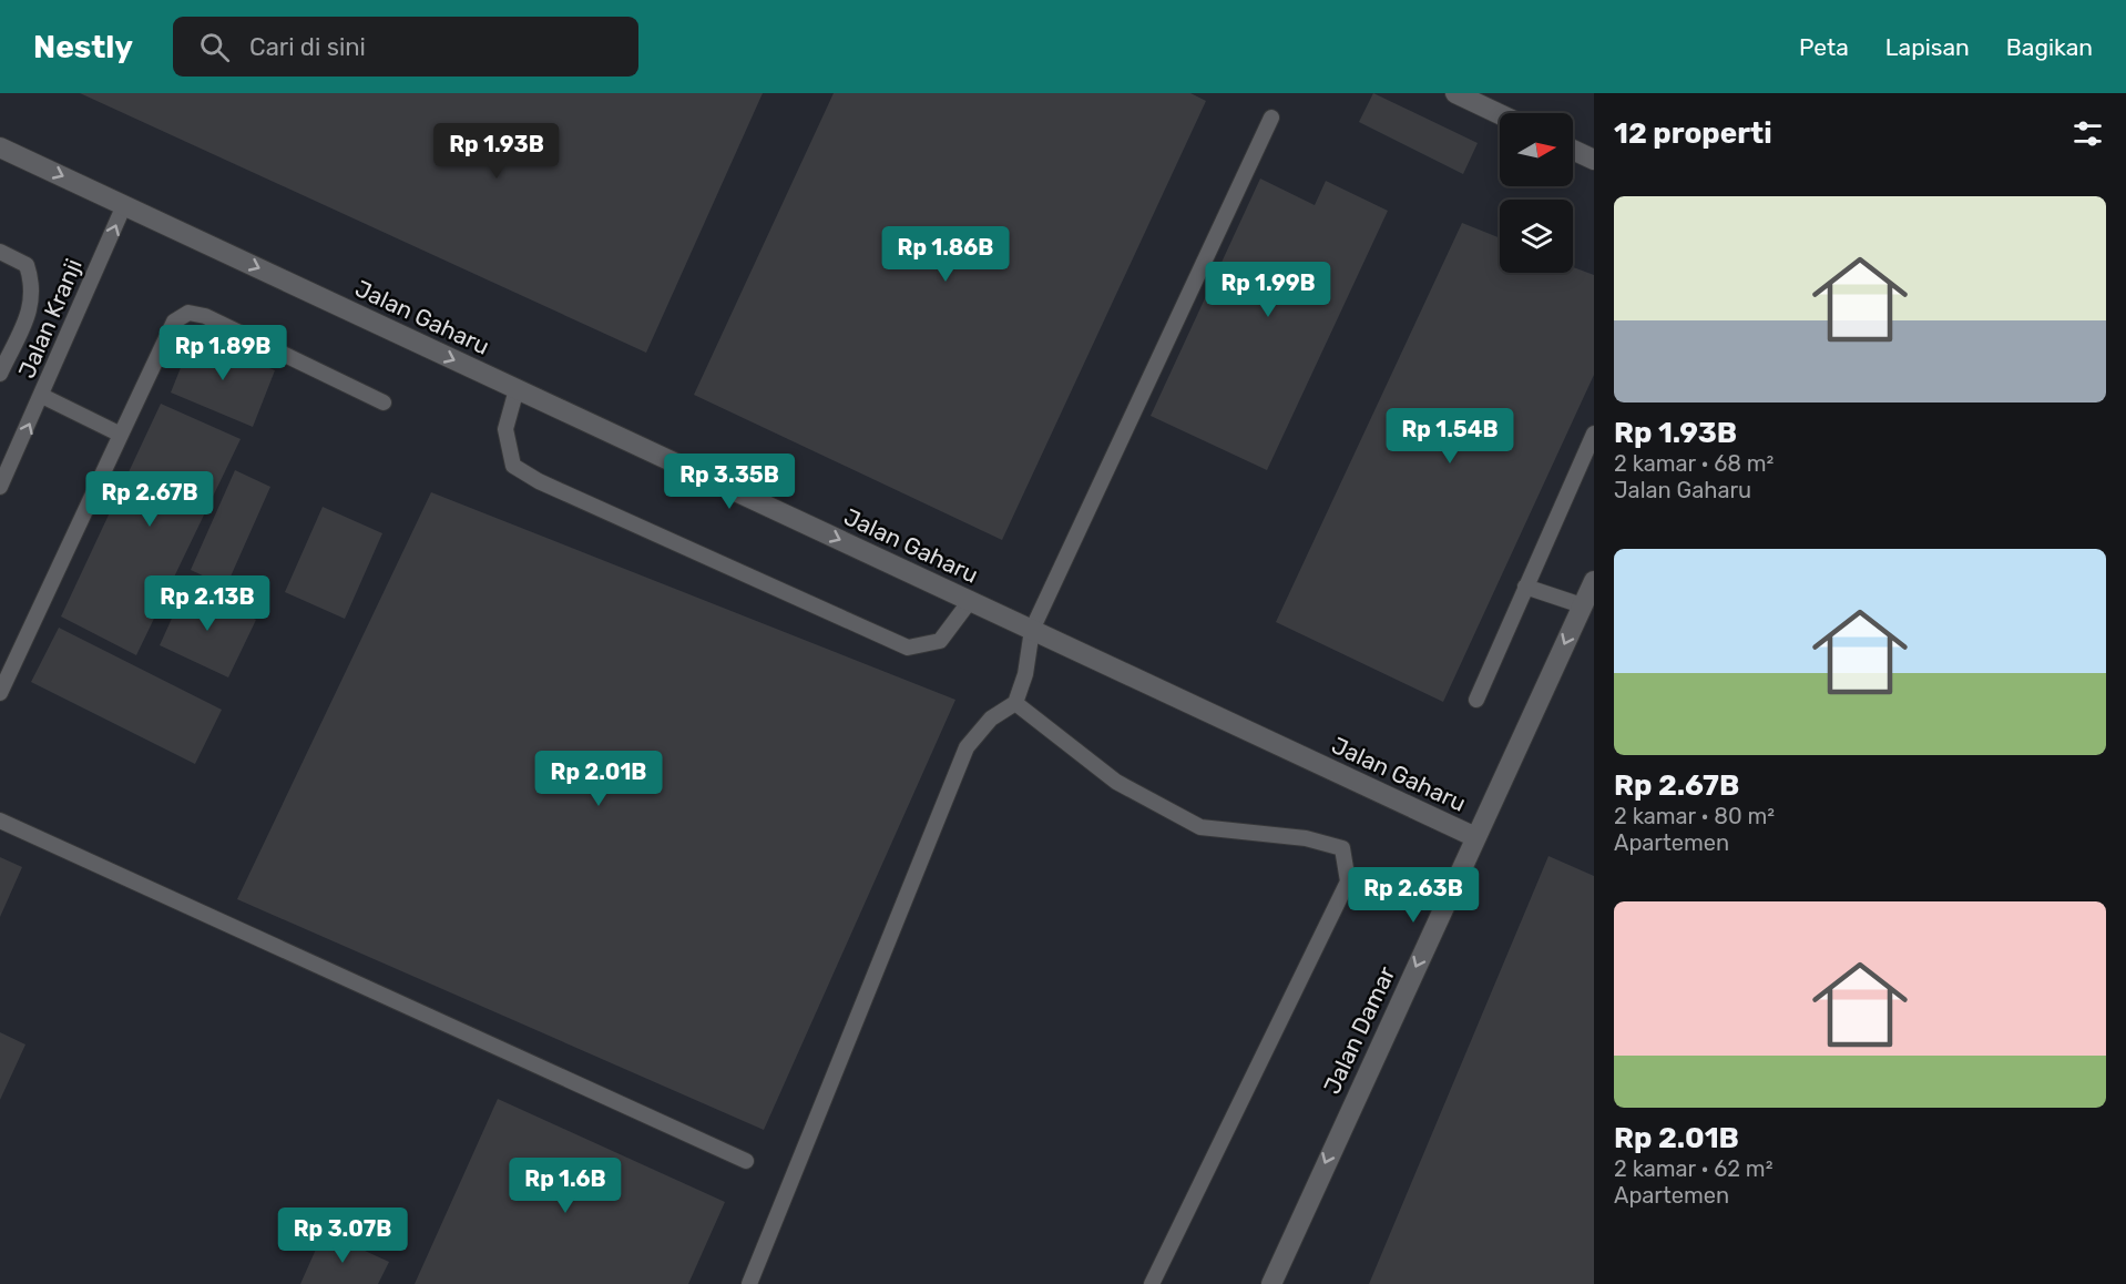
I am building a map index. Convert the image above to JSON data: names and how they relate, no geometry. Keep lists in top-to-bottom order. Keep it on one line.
{"streets":{"street":["Jalan Gaharu","Jalan Damar"],"lane":["Jalan Kranji"]},"crossings":[["Jalan Gaharu","Jalan Kranji"],["Jalan Gaharu","Jalan Damar"]],"one_way":["Jalan Gaharu","Jalan Damar"],"north":"right","page":{"header":"Nestly","search":"Cari di sini","nav":["Peta","Lapisan","Bagikan"],"heading":"12 properti","price":["Rp 1.93B","Rp 1.86B","Rp 1.99B","Rp 1.89B","Rp 1.54B","Rp 3.35B","Rp 2.67B","Rp 2.13B","Rp 2.01B","Rp 2.63B","Rp 1.6B","Rp 3.07B"],"list":[{"name":"Rp 1.93B","note":"2 kamar · 68 m² · Jalan Gaharu"},{"name":"Rp 2.67B","note":"2 kamar · 80 m² · Apartemen"},{"name":"Rp 2.01B","note":"2 kamar · 62 m² · Apartemen"}]}}
